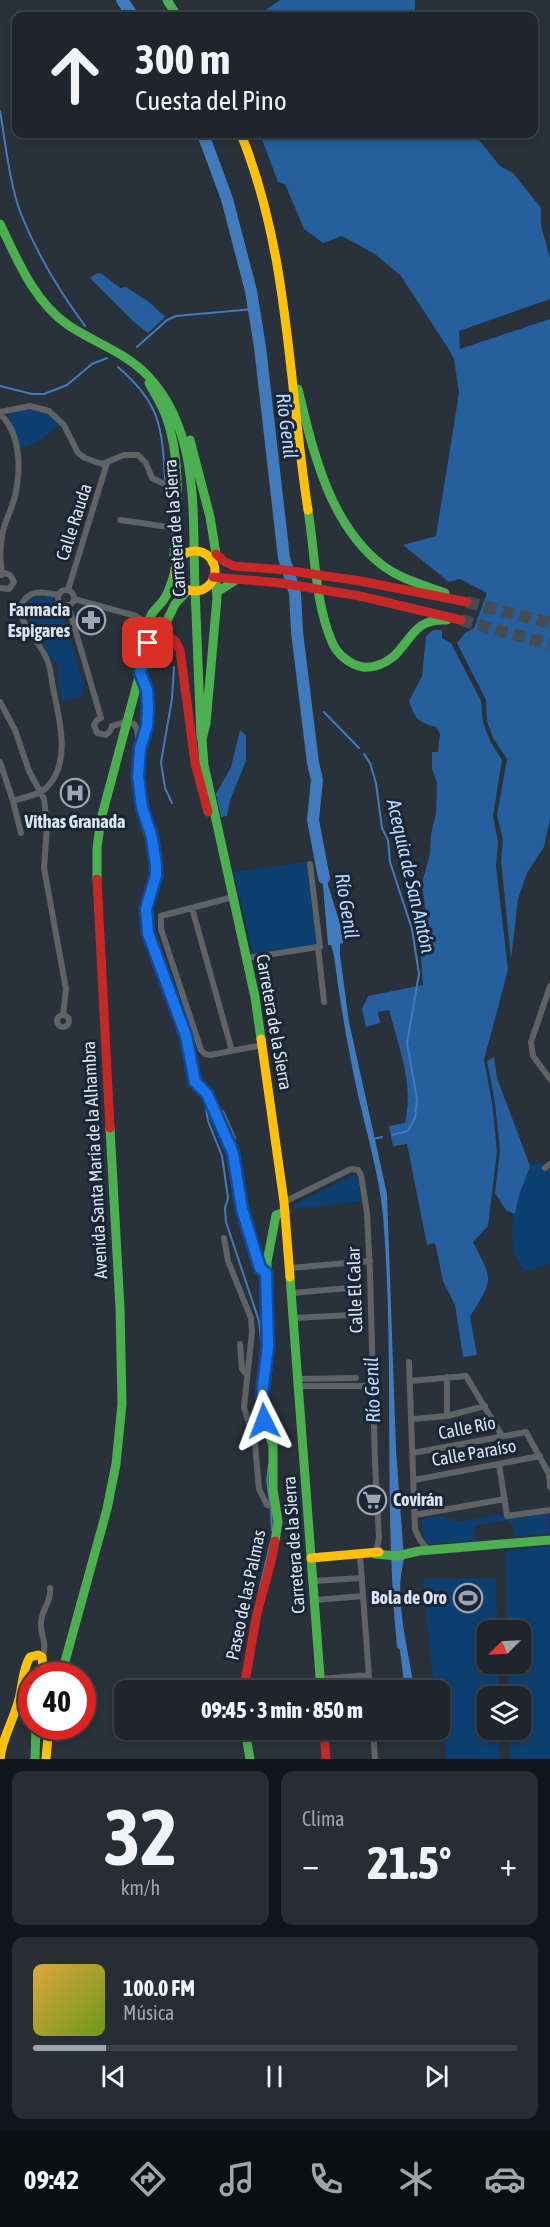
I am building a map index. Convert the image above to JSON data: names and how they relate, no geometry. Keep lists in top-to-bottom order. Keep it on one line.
{"streets":{"main road":["Carretera de la Sierra","Avenida Santa María de la Alhambra","Paseo de las Palmas"],"street":["Calle Rauda","Calle El Calar","Calle Río","Calle Paraíso"]},"crossings":[["Carretera de la Sierra","Avenida Santa María de la Alhambra"],["Carretera de la Sierra","Calle El Calar"],["Carretera de la Sierra","Paseo de las Palmas"],["Calle El Calar","Paseo de las Palmas"],["Calle Río","Calle Paraíso"]],"water":["Río Genil","Acequia de San Antón"],"places":{"pharmacy":["Farmacia Espigares"],"hospital":["Vithas Granada"],"supermarket":["Covirán"],"sports":["Bola de Oro"]},"north":"bottom left","page":{"turn":["300 m","Cuesta del Pino"],"limit":"40","trip":"09:45 · 3 min · 850 m","tile":[["32","km/h"],"Clima"],"heat":["−","21.5°","+"],"song":["100.0 FM","Música"],"tabs":"09:42"}}
